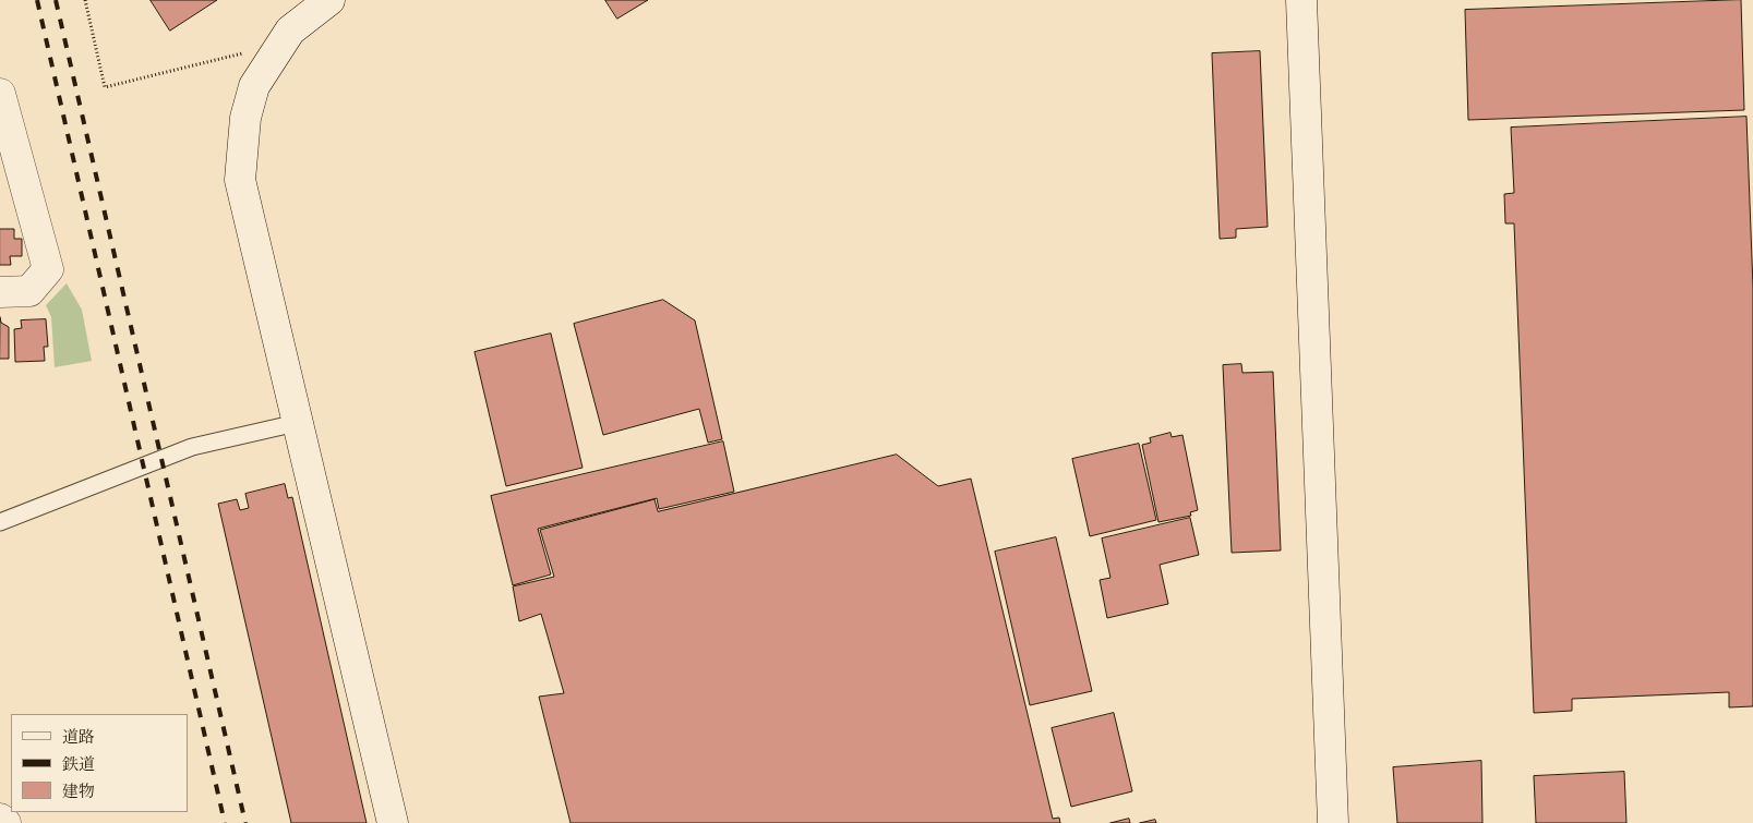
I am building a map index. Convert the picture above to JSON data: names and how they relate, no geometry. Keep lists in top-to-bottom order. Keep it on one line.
{"legend":["道路","鉄道","建物"]}
